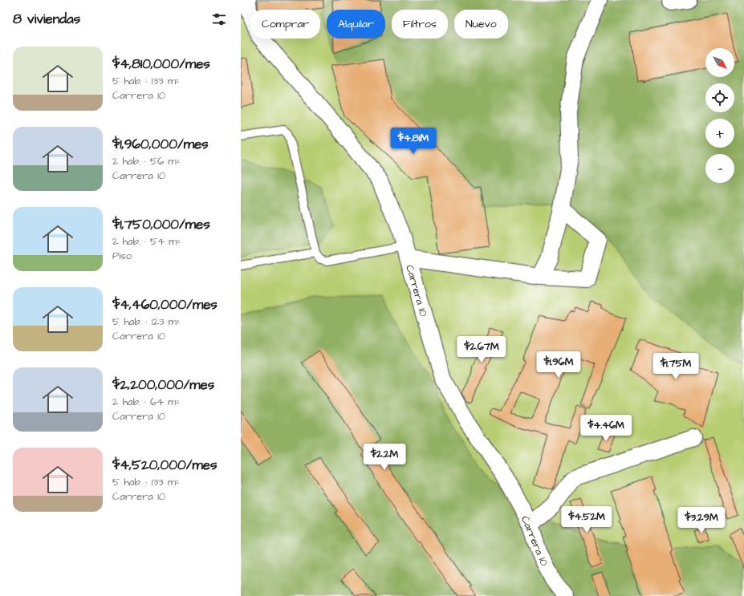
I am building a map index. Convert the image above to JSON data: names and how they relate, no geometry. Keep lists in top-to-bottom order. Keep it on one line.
{"streets":{"street":["Carrera 10"]},"north":"bottom right","page":{"heading":"8 viviendas","chip":["Comprar","Alquilar","Filtros","Nuevo"],"list":[{"name":"$4,810,000/mes","note":"5 hab. · 133 m² · Carrera 10"},{"name":"$1,960,000/mes","note":"2 hab. · 56 m² · Carrera 10"},{"name":"$1,750,000/mes","note":"2 hab. · 54 m² · Piso"},{"name":"$4,460,000/mes","note":"5 hab. · 123 m² · Carrera 10"},{"name":"$2,200,000/mes","note":"2 hab. · 64 m² · Carrera 10"},{"name":"$4,520,000/mes","note":"5 hab. · 133 m² · Carrera 10"}],"map_buttons":["+","−"],"price":["$4.81M","$2.67M","$1.96M","$1.75M","$4.46M","$2.2M","$4.52M","$3.29M"]}}
